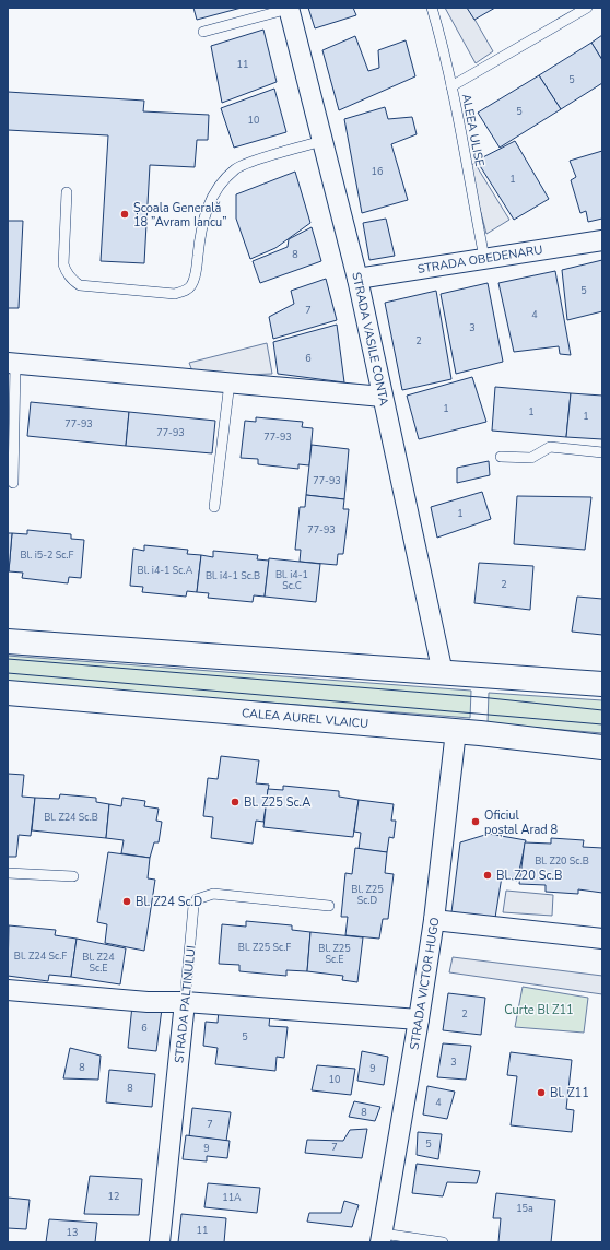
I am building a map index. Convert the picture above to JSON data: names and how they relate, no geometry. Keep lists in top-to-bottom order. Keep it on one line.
{"streets":{"main road":["CALEA AUREL VLAICU"],"street":["STRADA OBEDENARU","STRADA VASILE CONTA","STRADA VICTOR HUGO","STRADA PALTINULUI"],"lane":["ALEEA ULISE"]},"crossings":[["ALEEA ULISE","STRADA OBEDENARU"],["STRADA OBEDENARU","STRADA VASILE CONTA"],["CALEA AUREL VLAICU","STRADA VICTOR HUGO"]],"parks":["Curte Bl Z11"],"places":["Școala Generală 18 ”Avram Iancu”","Bl. Z25 Sc.A","Oficiul poștal Arad 8","Bl. Z20 Sc.B","Bl. Z24 Sc.D","Bl. Z11"],"house_numbers":["11","5","5","10","16","1","8","5","7","4","3","2","6","1","1","1","77-93","77-93","77-93","77-93","1","77-93","Bl. i5-2 Sc.F","Bl. i4-1 Sc.A","Bl. i4-1 Sc.C","Bl. i4-1 Sc.B","2","Bl. Z24 Sc.B","Bl. Z20 Sc.B","Bl. Z25 Sc.D","Bl. Z25 Sc.F","Bl. Z25 Sc.E","Bl. Z24 Sc.F","Bl. Z24 Sc.E","2","6","5","3","8","9","10","8","4","8","7","5","7","9","12","11A","15a","11","13"]}
